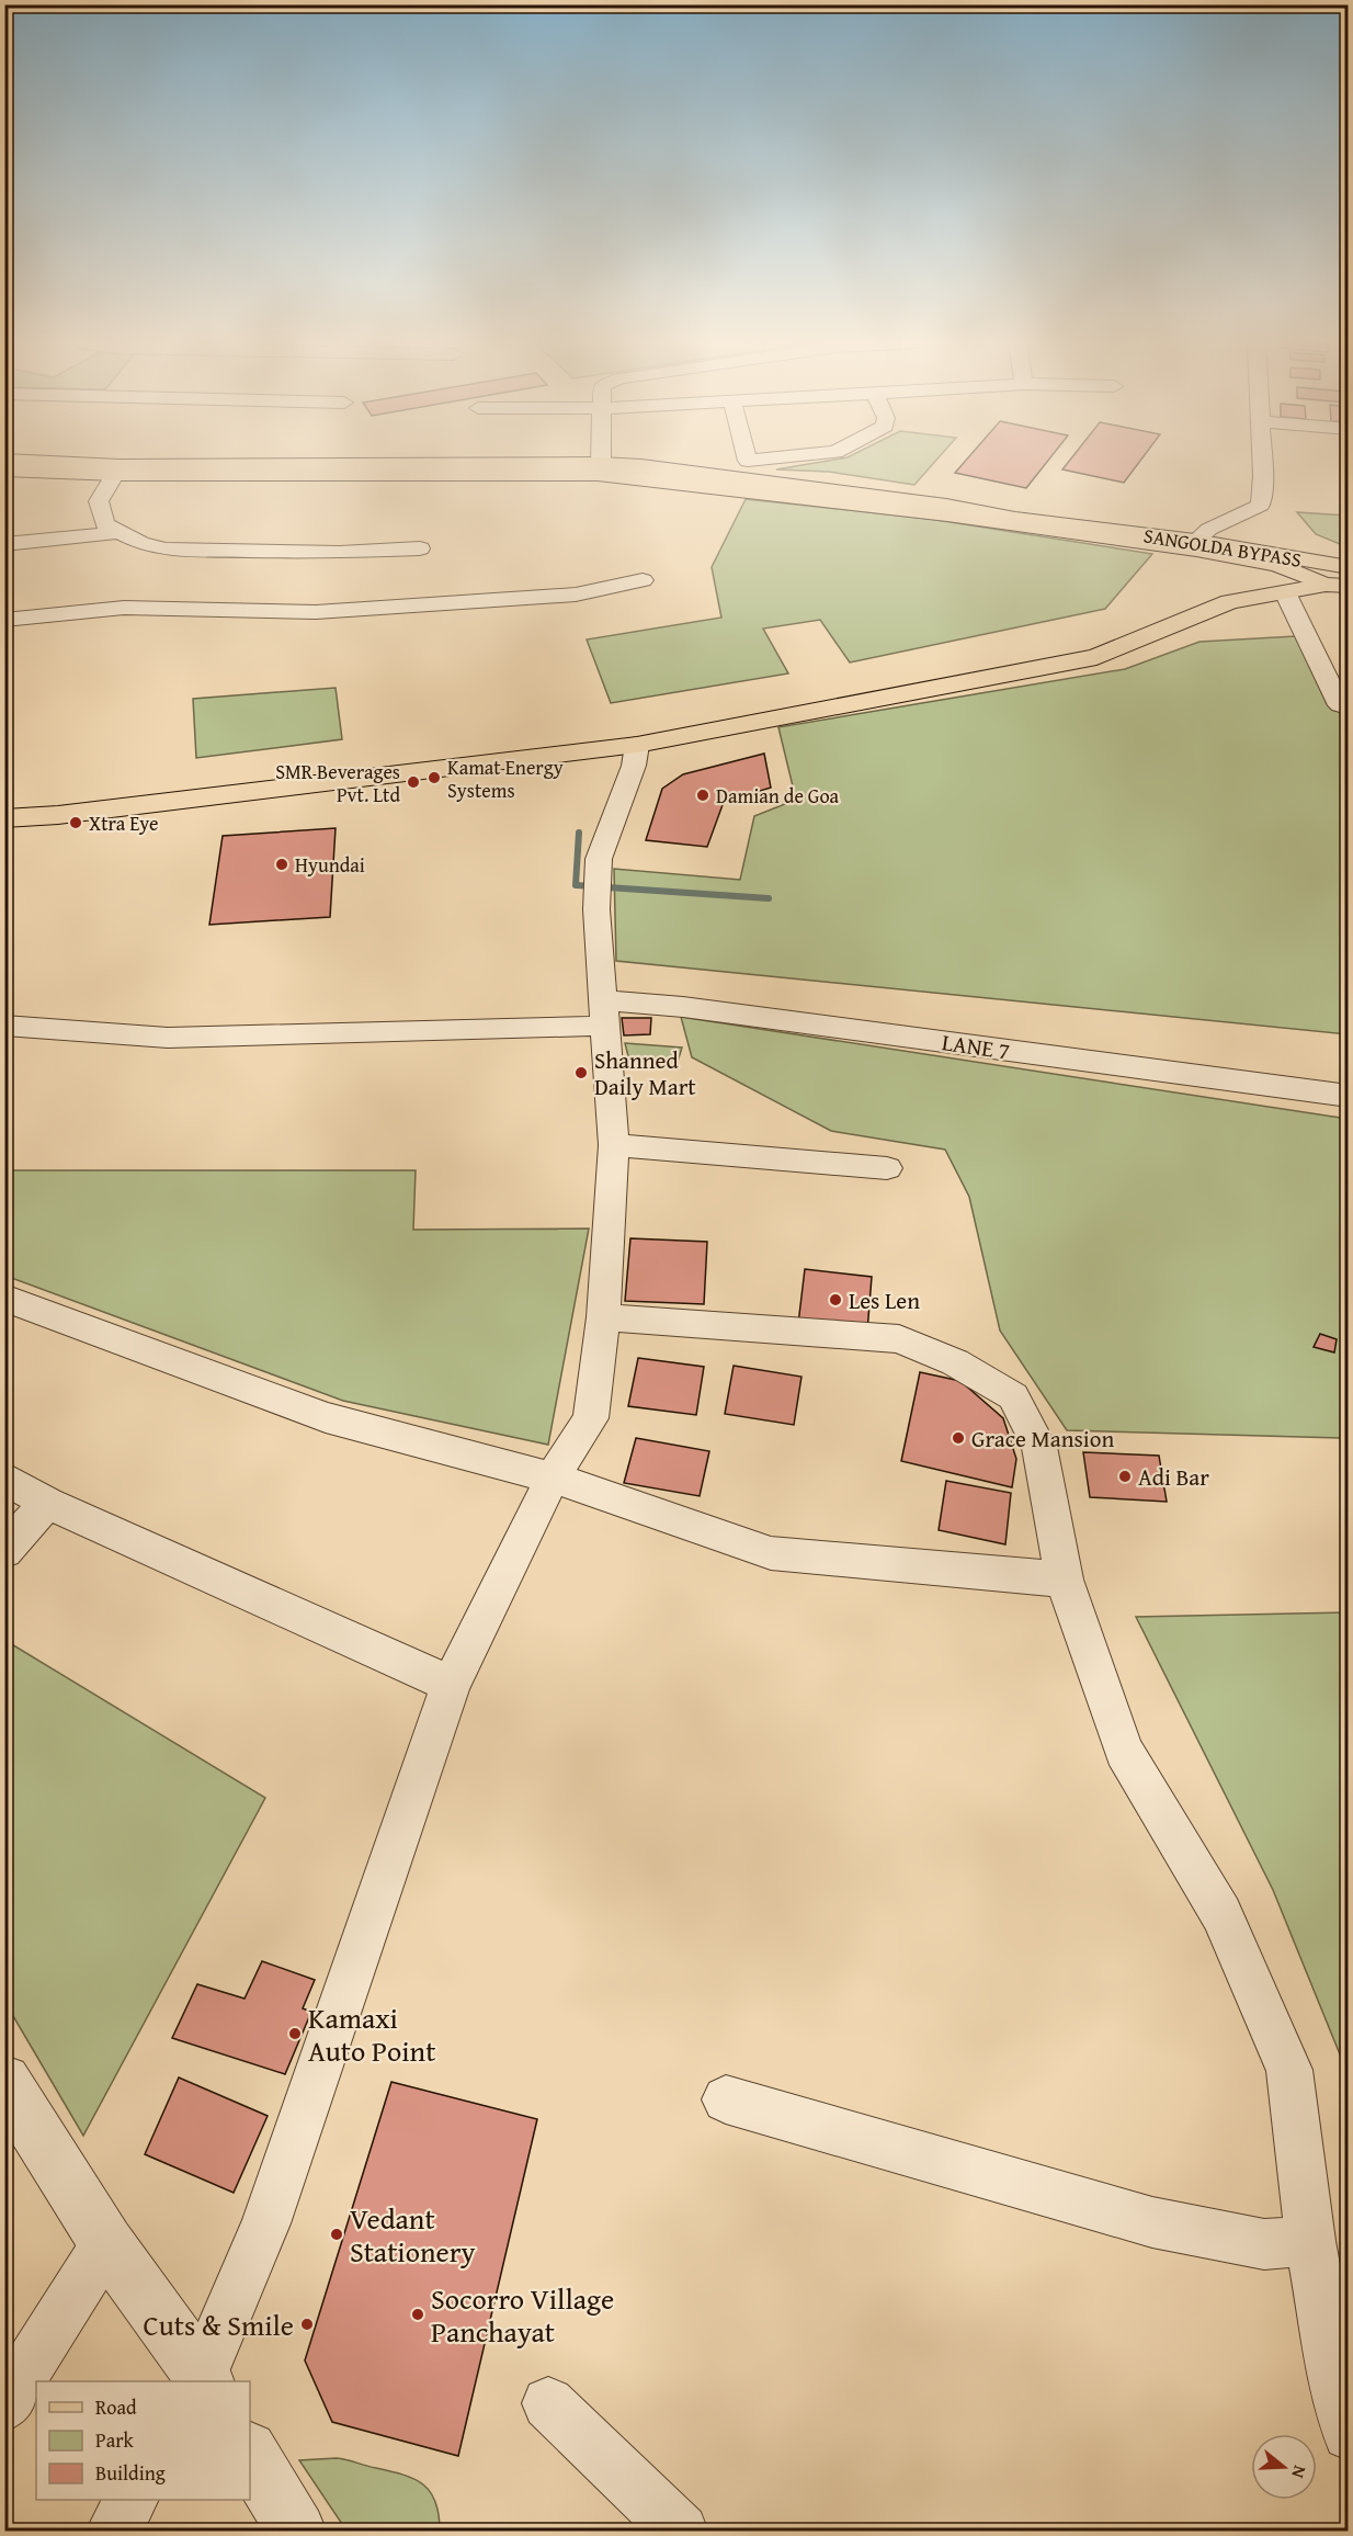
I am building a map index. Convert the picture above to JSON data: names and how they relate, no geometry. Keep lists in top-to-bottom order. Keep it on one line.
{"streets":{"main road":["SANGOLDA BYPASS"],"street":["LANE 7"]},"places":["Kamat Energy Systems","SMR Beverages Pvt. Ltd","Damian de Goa","Xtra Eye","Hyundai","Shanned Daily Mart","Les Len","Grace Mansion","Adi Bar","Kamaxi Auto Point","Vedant Stationery","Socorro Village Panchayat","Cuts & Smile"],"legend":["Road","Park","Building"],"north":"right"}
